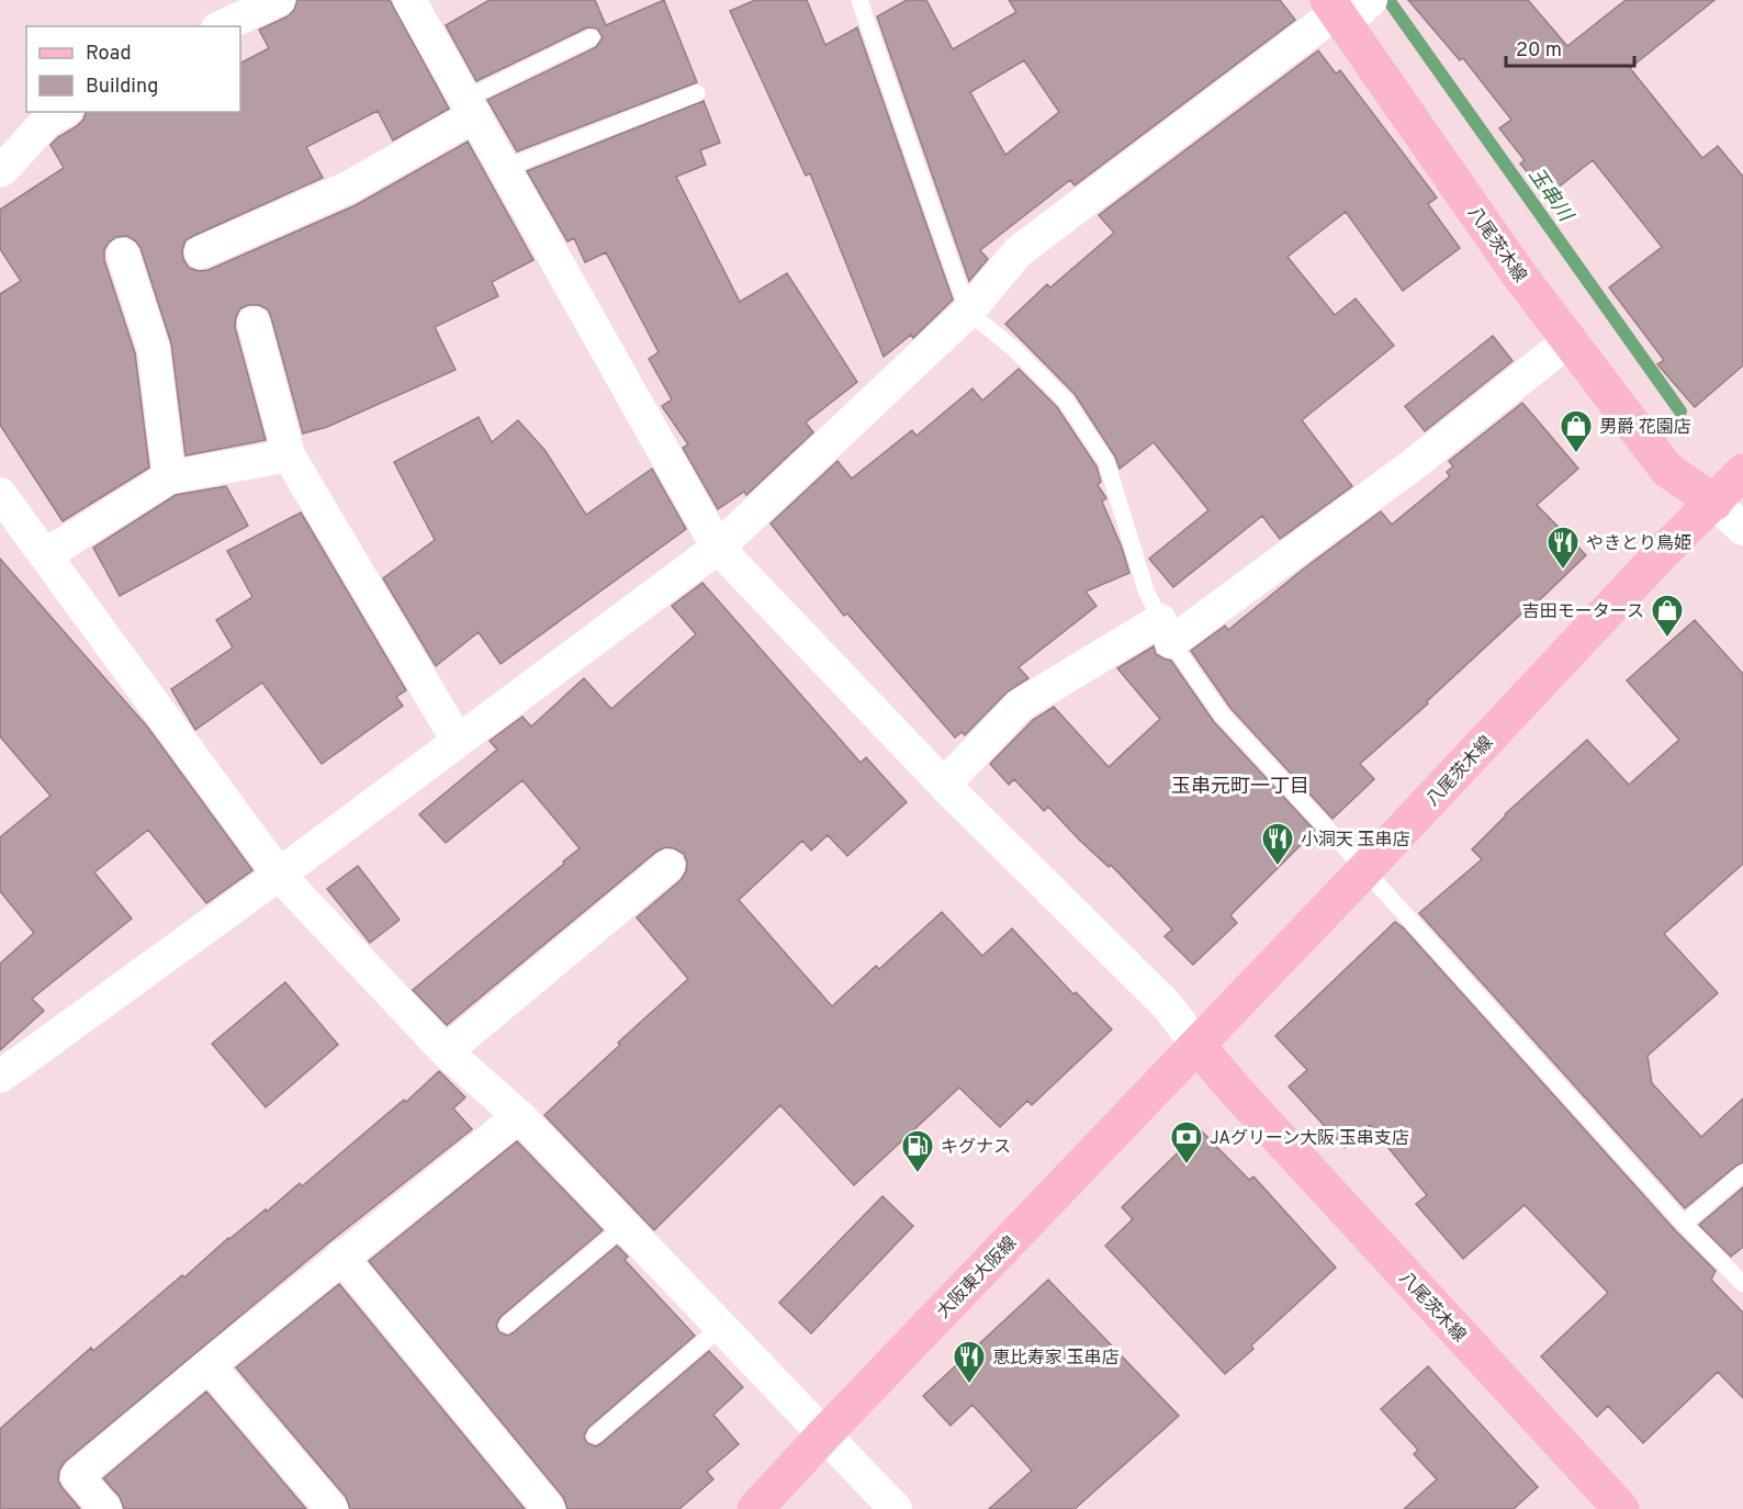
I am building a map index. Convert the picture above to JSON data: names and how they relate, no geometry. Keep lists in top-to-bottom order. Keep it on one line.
{"streets":{"main road":["八尾茨木線","大阪東大阪線"]},"crossings":[["八尾茨木線","大阪東大阪線"]],"districts":["玉串元町一丁目"],"water":["玉串川"],"places":{"shop":["男爵 花園店","吉田モータース"],"restaurant":["やきとり鳥姫","小洞天 玉串店","恵比寿家 玉串店"],"bank":["JAグリーン大阪 玉串支店"],"fuel station":["キグナス"]},"legend":["Road","Building"],"scale_bar":"20 m"}
